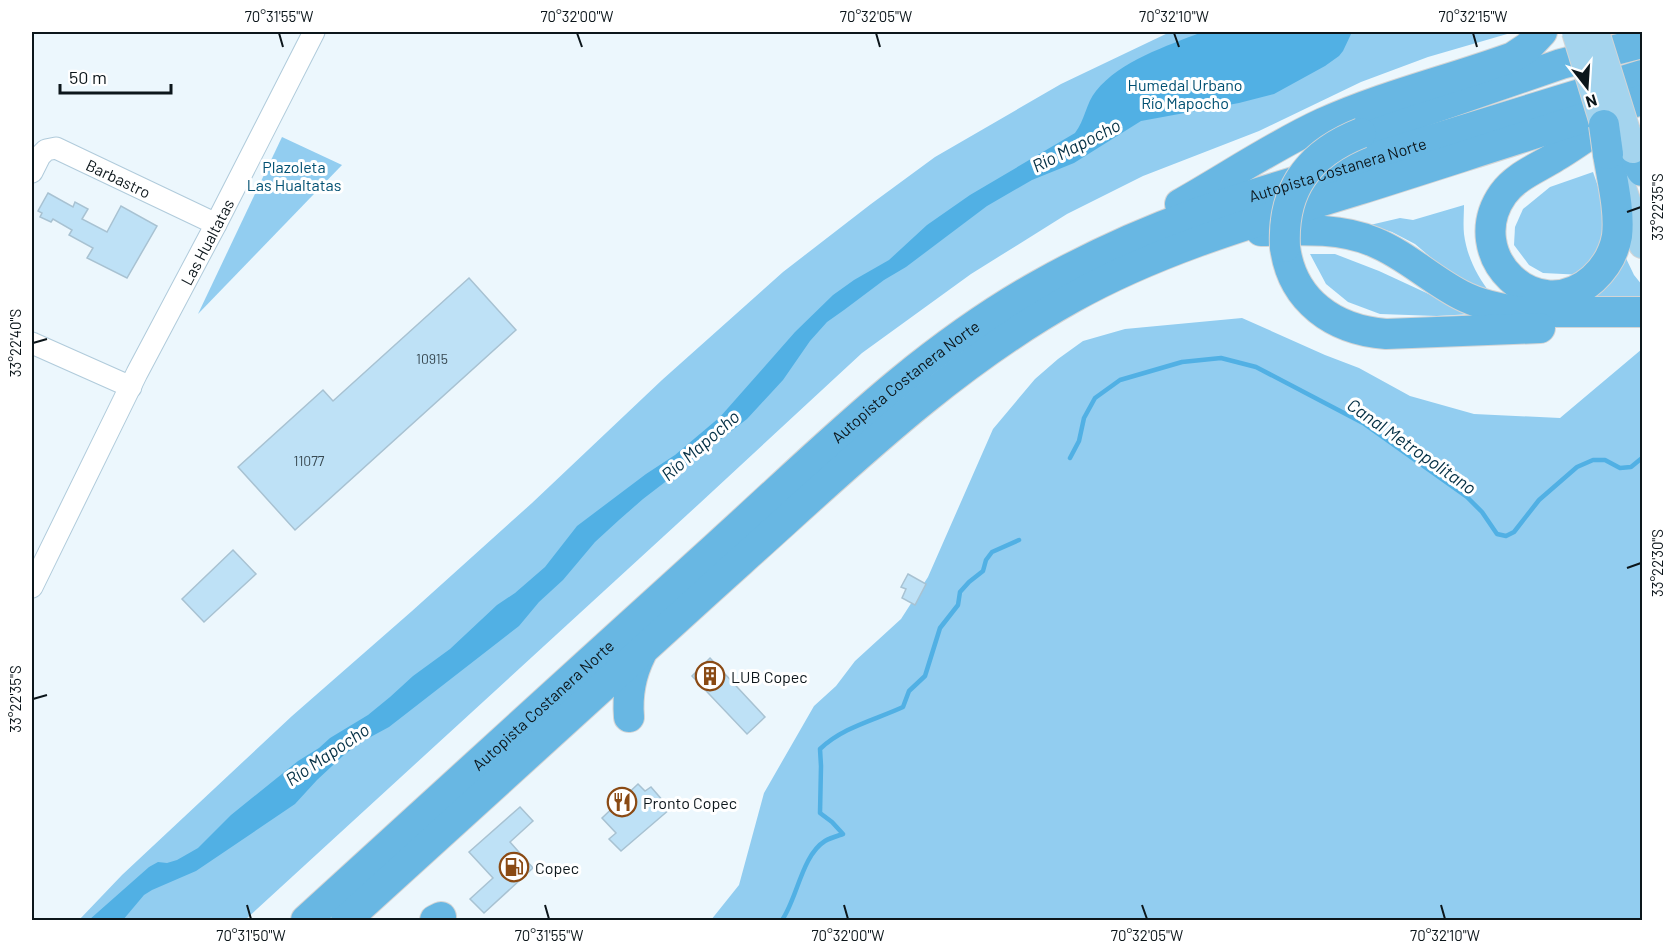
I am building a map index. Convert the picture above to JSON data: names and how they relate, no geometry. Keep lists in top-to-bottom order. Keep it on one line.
{"streets":{"highway":["Autopista Costanera Norte"],"street":["Barbastro","Las Hualtatas"]},"crossings":[["Barbastro","Las Hualtatas"]],"water":["Río Mapocho","Canal Metropolitano"],"parks":["Humedal Urbano Río Mapocho","Plazoleta Las Hualtatas"],"places":{"building":["LUB Copec"],"restaurant":["Pronto Copec"],"fuel station":["Copec"]},"house_numbers":["10915","11077"],"scale_bar":"50 m","north":"bottom","coordinates":["70°31'55\"W","70°32'00\"W","70°32'05\"W","70°32'10\"W","70°32'15\"W","33°22'35\"S","33°22'40\"S","33°22'30\"S","70°31'50\"W"]}
